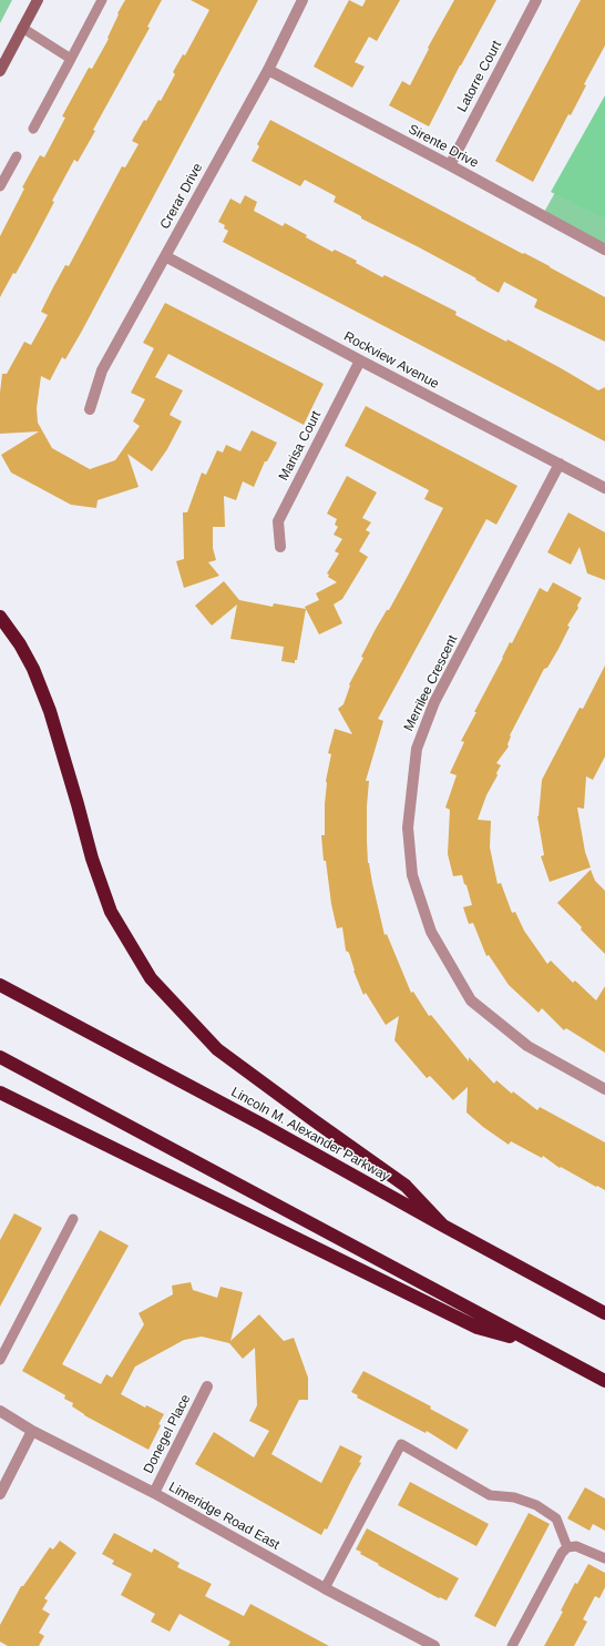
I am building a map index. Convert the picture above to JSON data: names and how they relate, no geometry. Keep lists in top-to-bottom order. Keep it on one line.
{"streets":{"highway":["Lincoln M. Alexander Parkway"],"street":["Latorre Court","Sirente Drive","Crerar Drive","Rockview Avenue","Marisa Court","Merrilee Crescent","Donegel Place","Limeridge Road East"]},"crossings":[["Latorre Court","Sirente Drive"],["Sirente Drive","Crerar Drive"],["Crerar Drive","Rockview Avenue"],["Rockview Avenue","Marisa Court"],["Rockview Avenue","Merrilee Crescent"],["Donegel Place","Limeridge Road East"]]}
